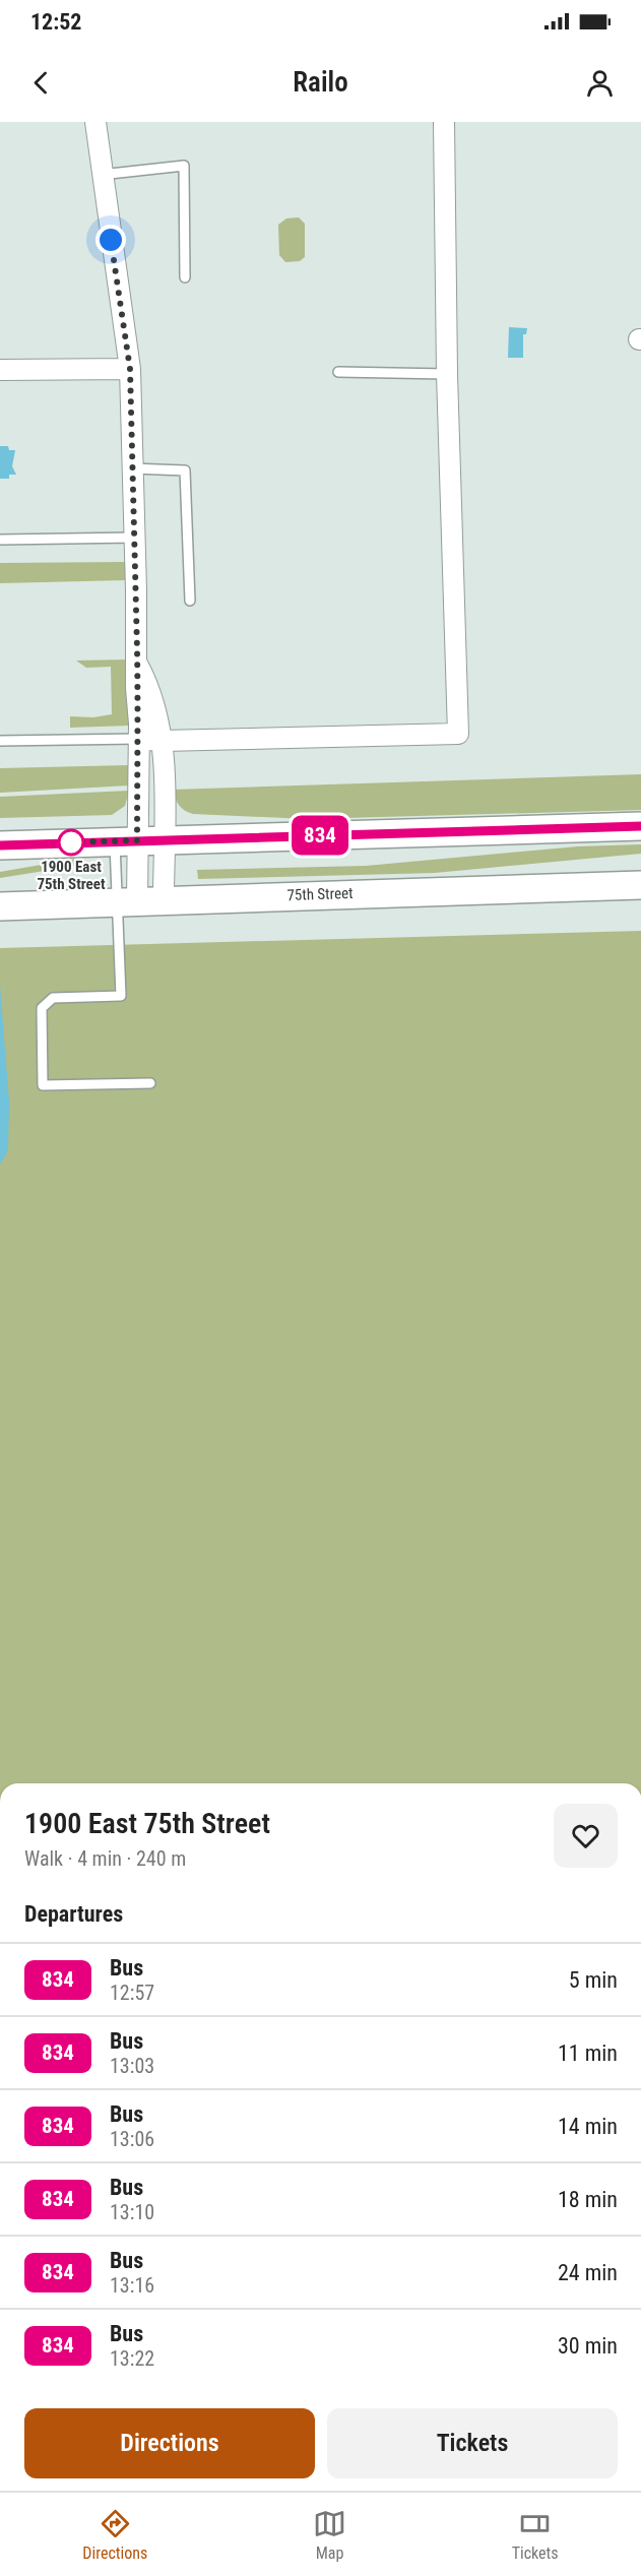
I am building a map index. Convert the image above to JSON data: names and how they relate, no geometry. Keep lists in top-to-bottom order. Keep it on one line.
{"streets":{"main road":["75th Street"]},"places":["1900 East 75th Street"],"lines":["bus line 834"],"page":{"status":"12:52","header":"Railo","on_map":"834","heading":[["1900 East 75th Street","Walk · 4 min · 240 m"],"Departures"],"list":[{"mark":"834","name":"Bus","note":"12:57","value":"5 min"},{"mark":"834","name":"Bus","note":"13:03","value":"11 min"},{"mark":"834","name":"Bus","note":"13:06","value":"14 min"},{"mark":"834","name":"Bus","note":"13:10","value":"18 min"},{"mark":"834","name":"Bus","note":"13:16","value":"24 min"},{"mark":"834","name":"Bus","note":"13:22","value":"30 min"}],"buttons":["Directions","Tickets"],"tabs":["Directions","Map","Tickets"]}}
